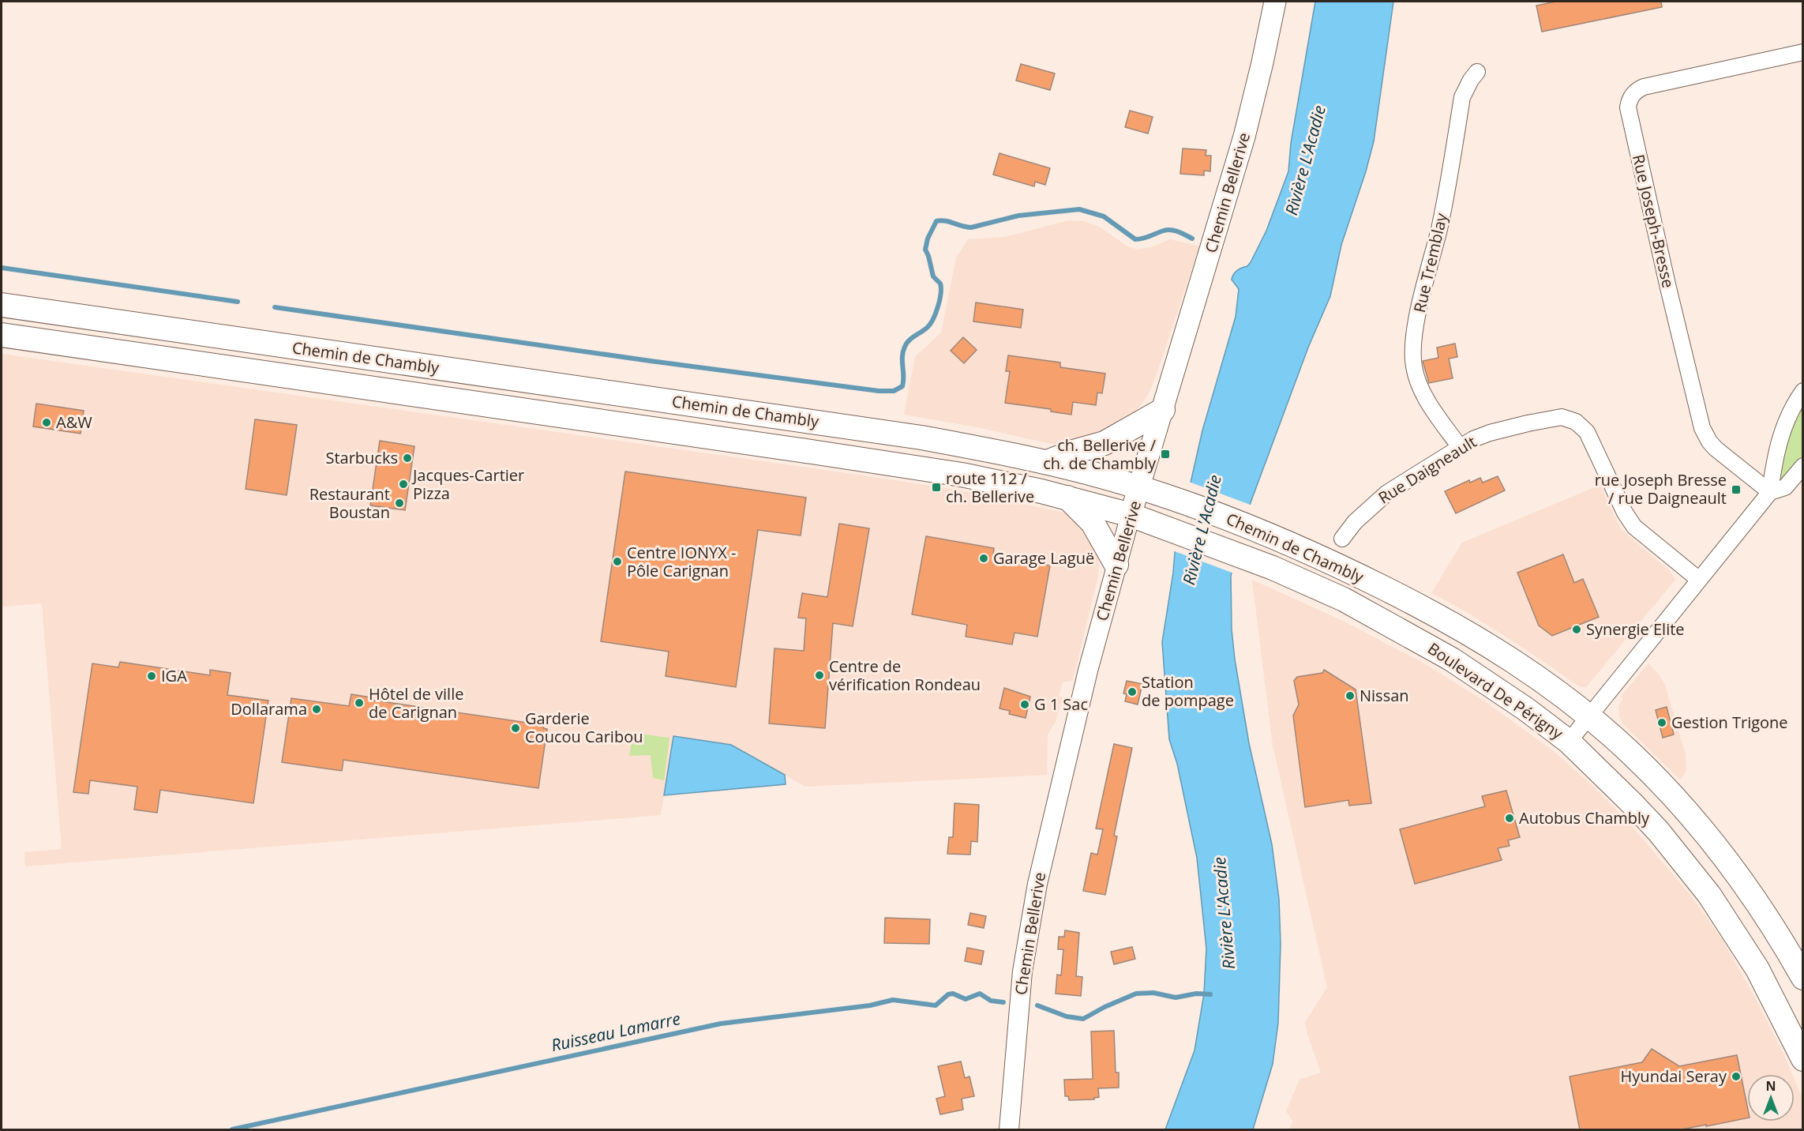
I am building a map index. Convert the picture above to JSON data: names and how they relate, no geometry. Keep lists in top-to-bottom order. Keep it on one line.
{"streets":{"main road":["Chemin Bellerive","Chemin de Chambly","Boulevard De Périgny"],"street":["Rue Joseph-Bresse","Rue Tremblay","Rue Daigneault"]},"crossings":[["Chemin Bellerive","Chemin de Chambly"],["Rue Tremblay","Rue Daigneault"],["Chemin de Chambly","Boulevard De Périgny"]],"water":["Rivière L'Acadie","Ruisseau Lamarre"],"places":{"other":["A&W","Starbucks","Jacques-Cartier Pizza","Restaurant Boustan","Garage Laguë","Centre IONYX - Pôle Carignan","Synergie Elite","Centre de vérification Rondeau","IGA","Station de pompage","Nissan","Hôtel de ville de Carignan","G 1 Sac","Dollarama","Gestion Trigone","Garderie Coucou Caribou","Autobus Chambly","Hyundai Seray"],"transit":["ch. Bellerive / ch. de Chambly","route 112 / ch. Bellerive","rue Joseph Bresse / rue Daigneault"]},"north":"top"}
